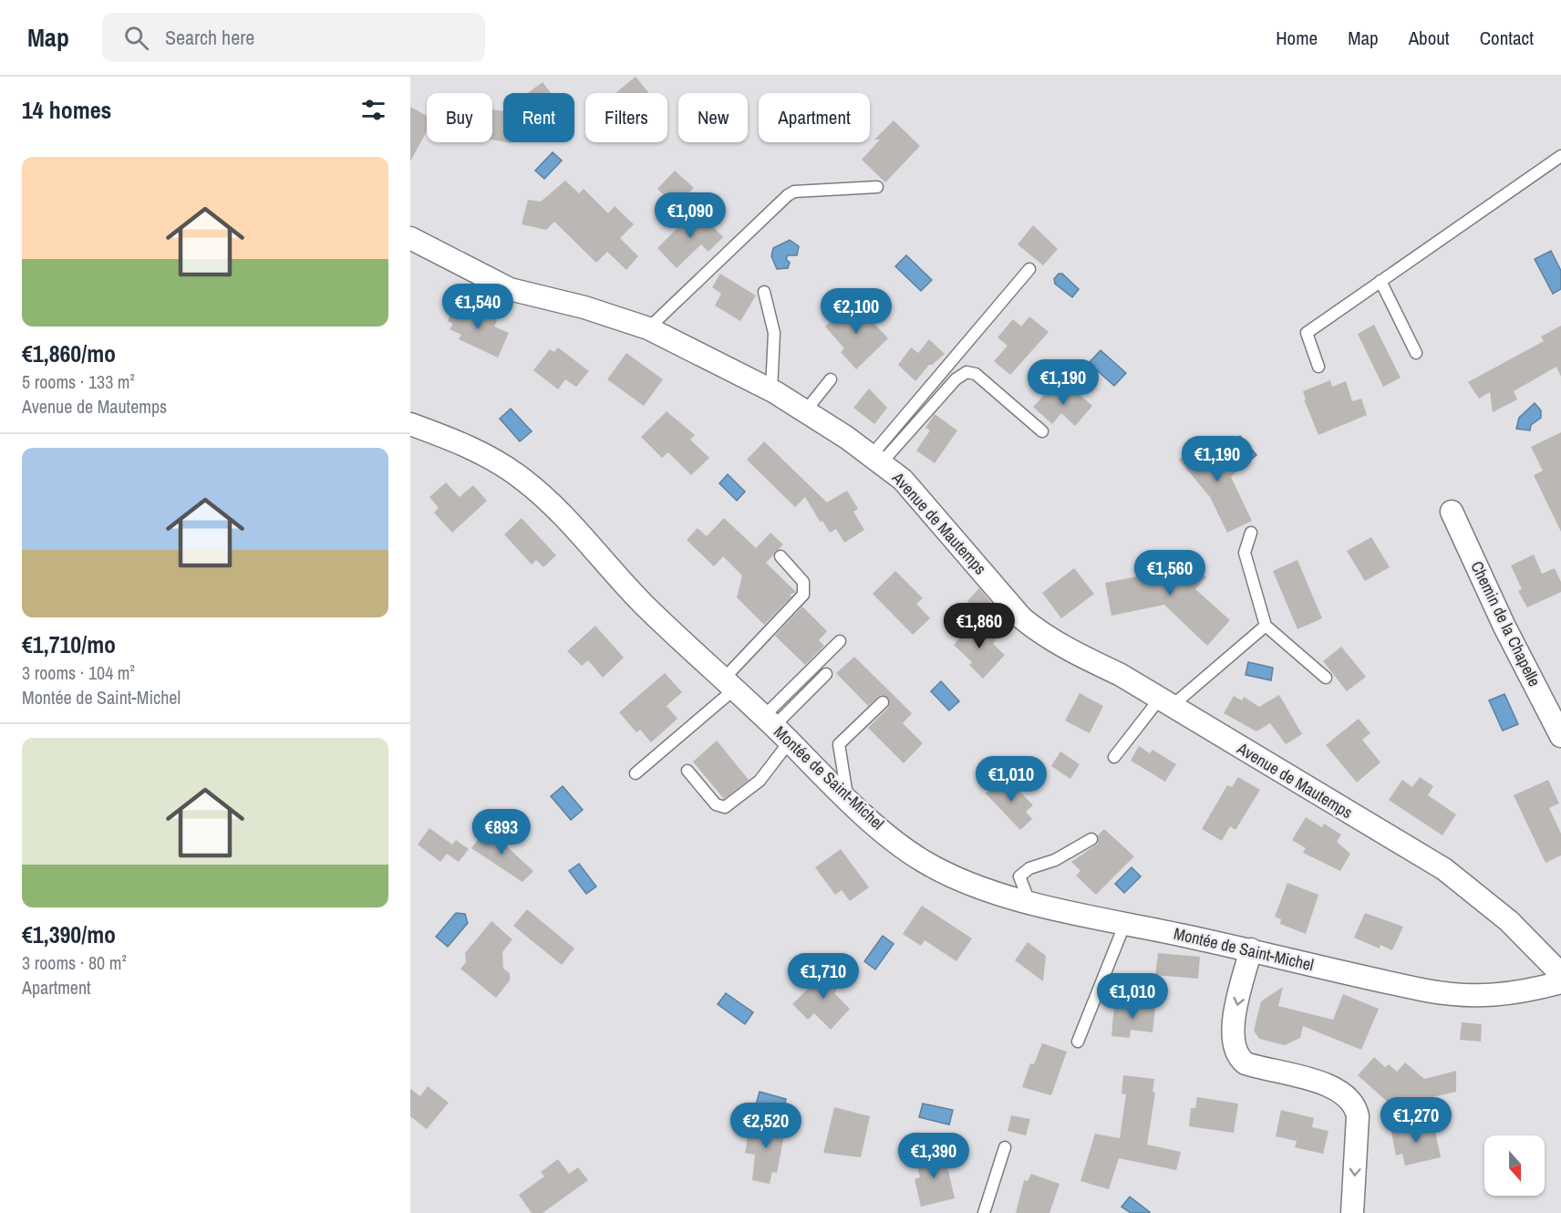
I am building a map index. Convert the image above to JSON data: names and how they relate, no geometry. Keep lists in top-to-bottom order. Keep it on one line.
{"streets":{"street":["Avenue de Mautemps","Chemin de la Chapelle","Montée de Saint-Michel"]},"north":"bottom","page":{"header":"Map","search":"Search here","nav":["Home","Map","About","Contact"],"heading":"14 homes","chip":["Buy","Rent","Filters","New","Apartment"],"list":[{"name":"€1,860/mo","note":"5 rooms · 133 m² · Avenue de Mautemps"},{"name":"€1,710/mo","note":"3 rooms · 104 m² · Montée de Saint-Michel"},{"name":"€1,390/mo","note":"3 rooms · 80 m² · Apartment"}],"price":["€1,090","€1,540","€2,100","€1,190","€1,190","€1,560","€1,860","€1,010","€893","€1,710","€1,010","€1,270","€2,520","€1,390"]}}
